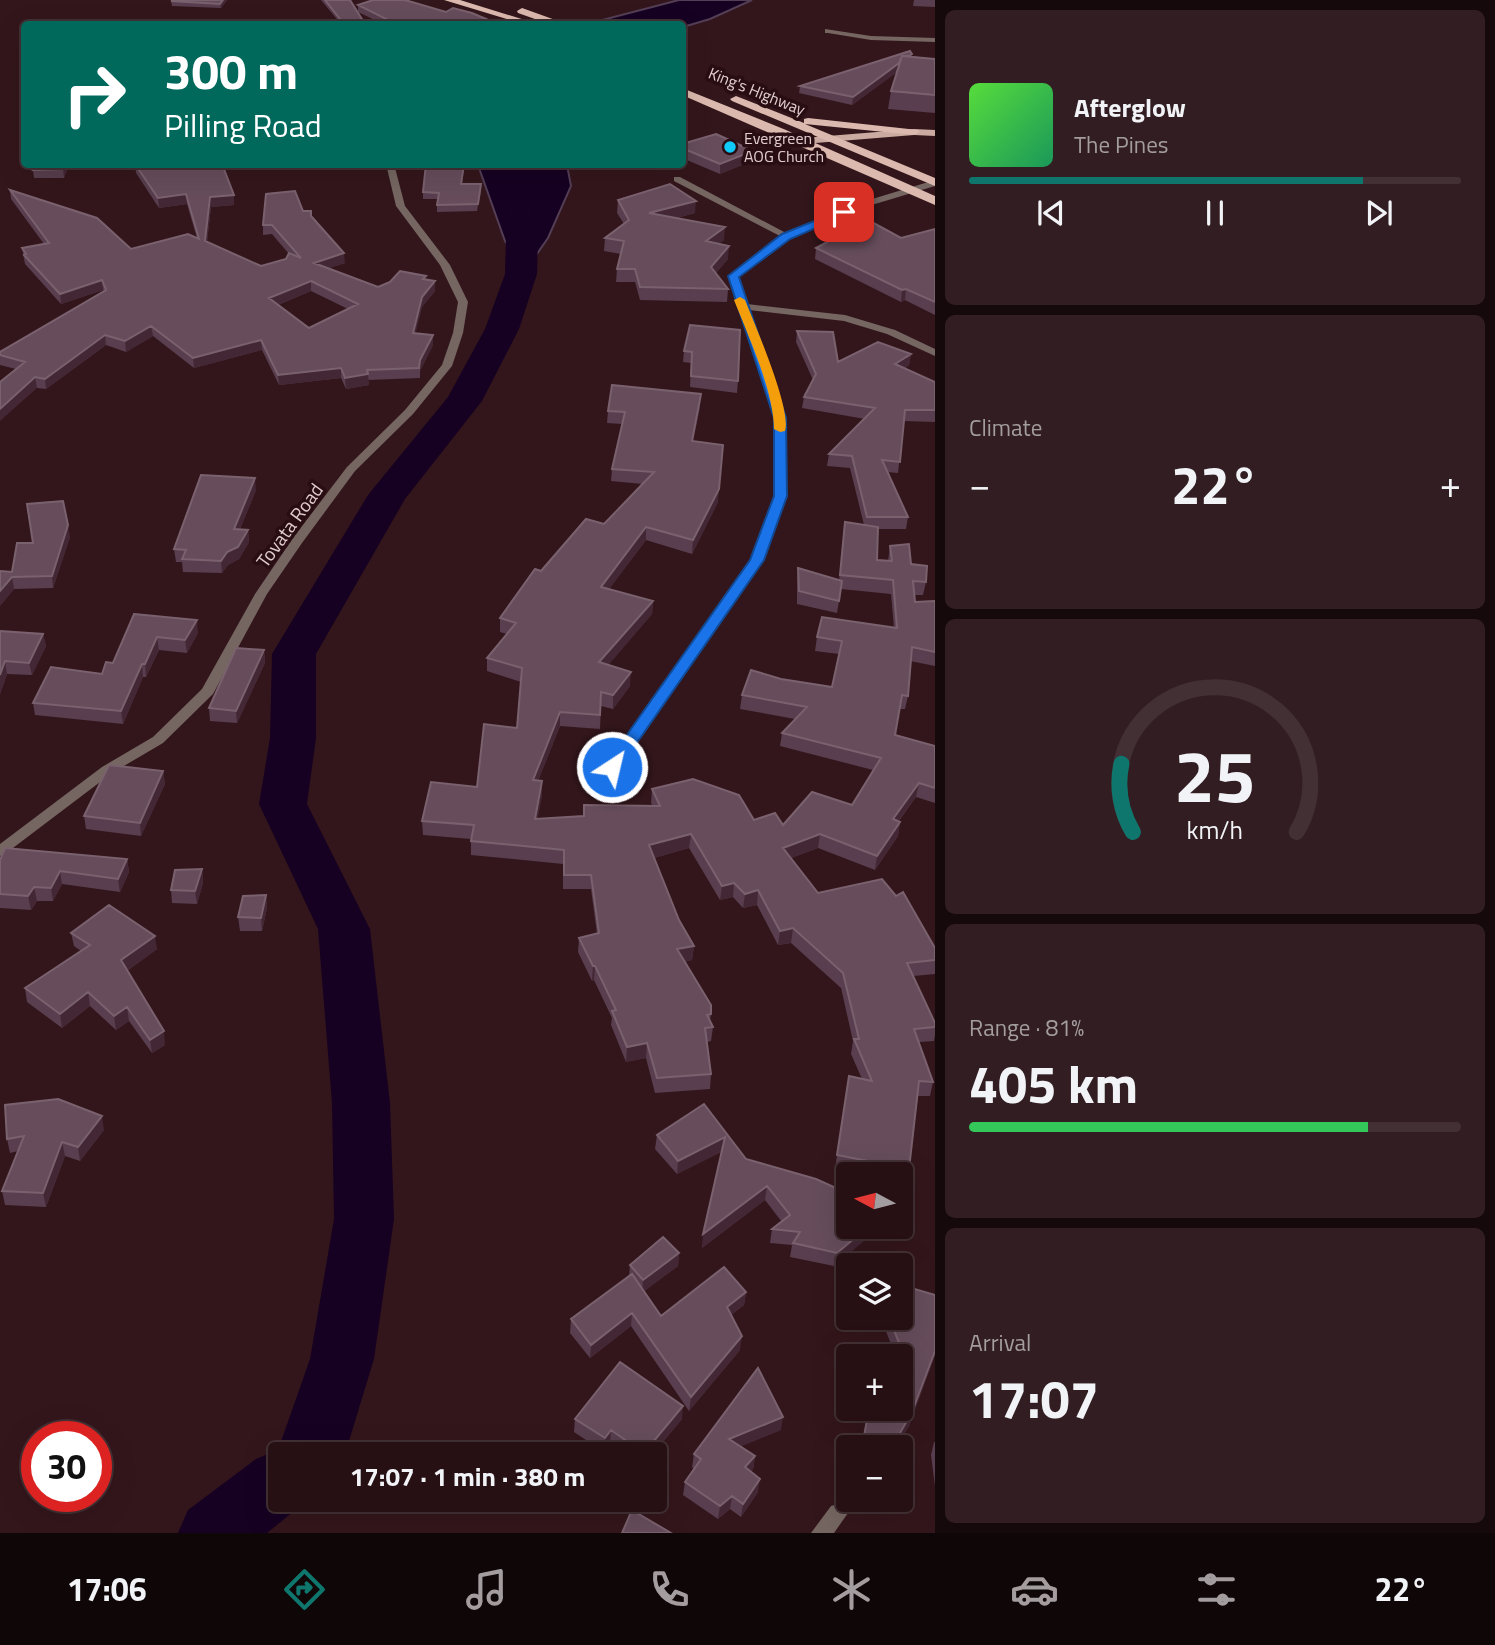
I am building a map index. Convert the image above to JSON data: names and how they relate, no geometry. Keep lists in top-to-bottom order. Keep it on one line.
{"streets":{"highway":["King's Highway"],"street":["Tovata Road"]},"places":["Evergreen AOG Church"],"north":"left","page":{"turn":["300 m","Pilling Road"],"song":["Afterglow","The Pines"],"tile":["Climate",["Range · 81%","405 km"],["Arrival","17:07"]],"heat":["−","22°","+"],"map_buttons":["+","−"],"limit":"30","trip":"17:07 · 1 min · 380 m","tabs":["17:06","22°"],"gauge":["25","km/h"]}}
